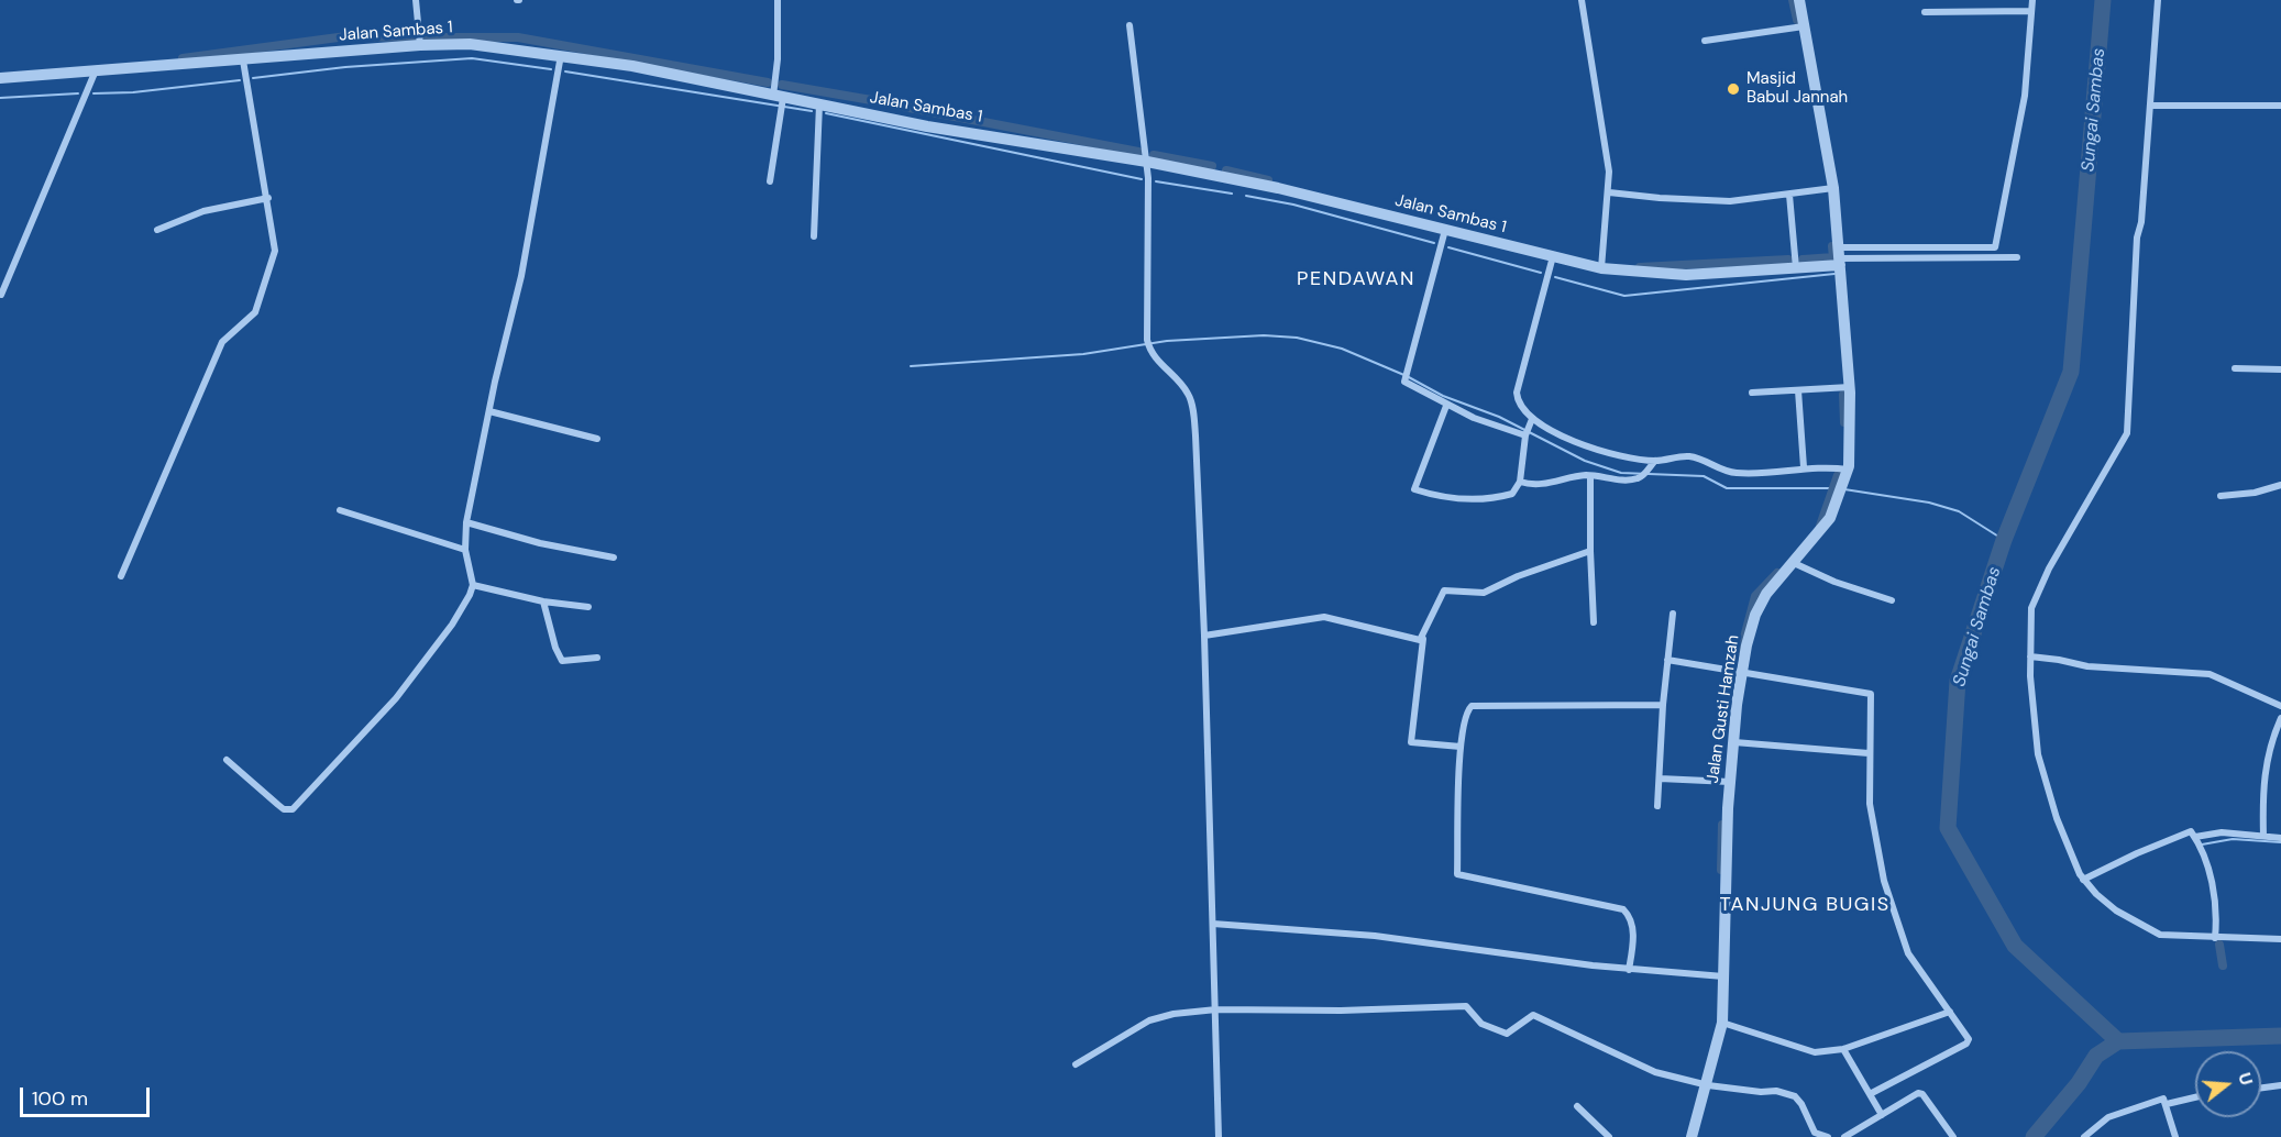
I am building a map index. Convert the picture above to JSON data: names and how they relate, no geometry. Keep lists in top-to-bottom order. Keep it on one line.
{"streets":{"street":["Jalan Sambas 1","Jalan Gusti Hamzah"]},"crossings":[["Jalan Sambas 1","Jalan Gusti Hamzah"]],"districts":["PENDAWAN","TANJUNG BUGIS"],"water":["Sungai Sambas"],"places":["Masjid Babul Jannah"],"scale_bar":"100 m","north":"right"}
